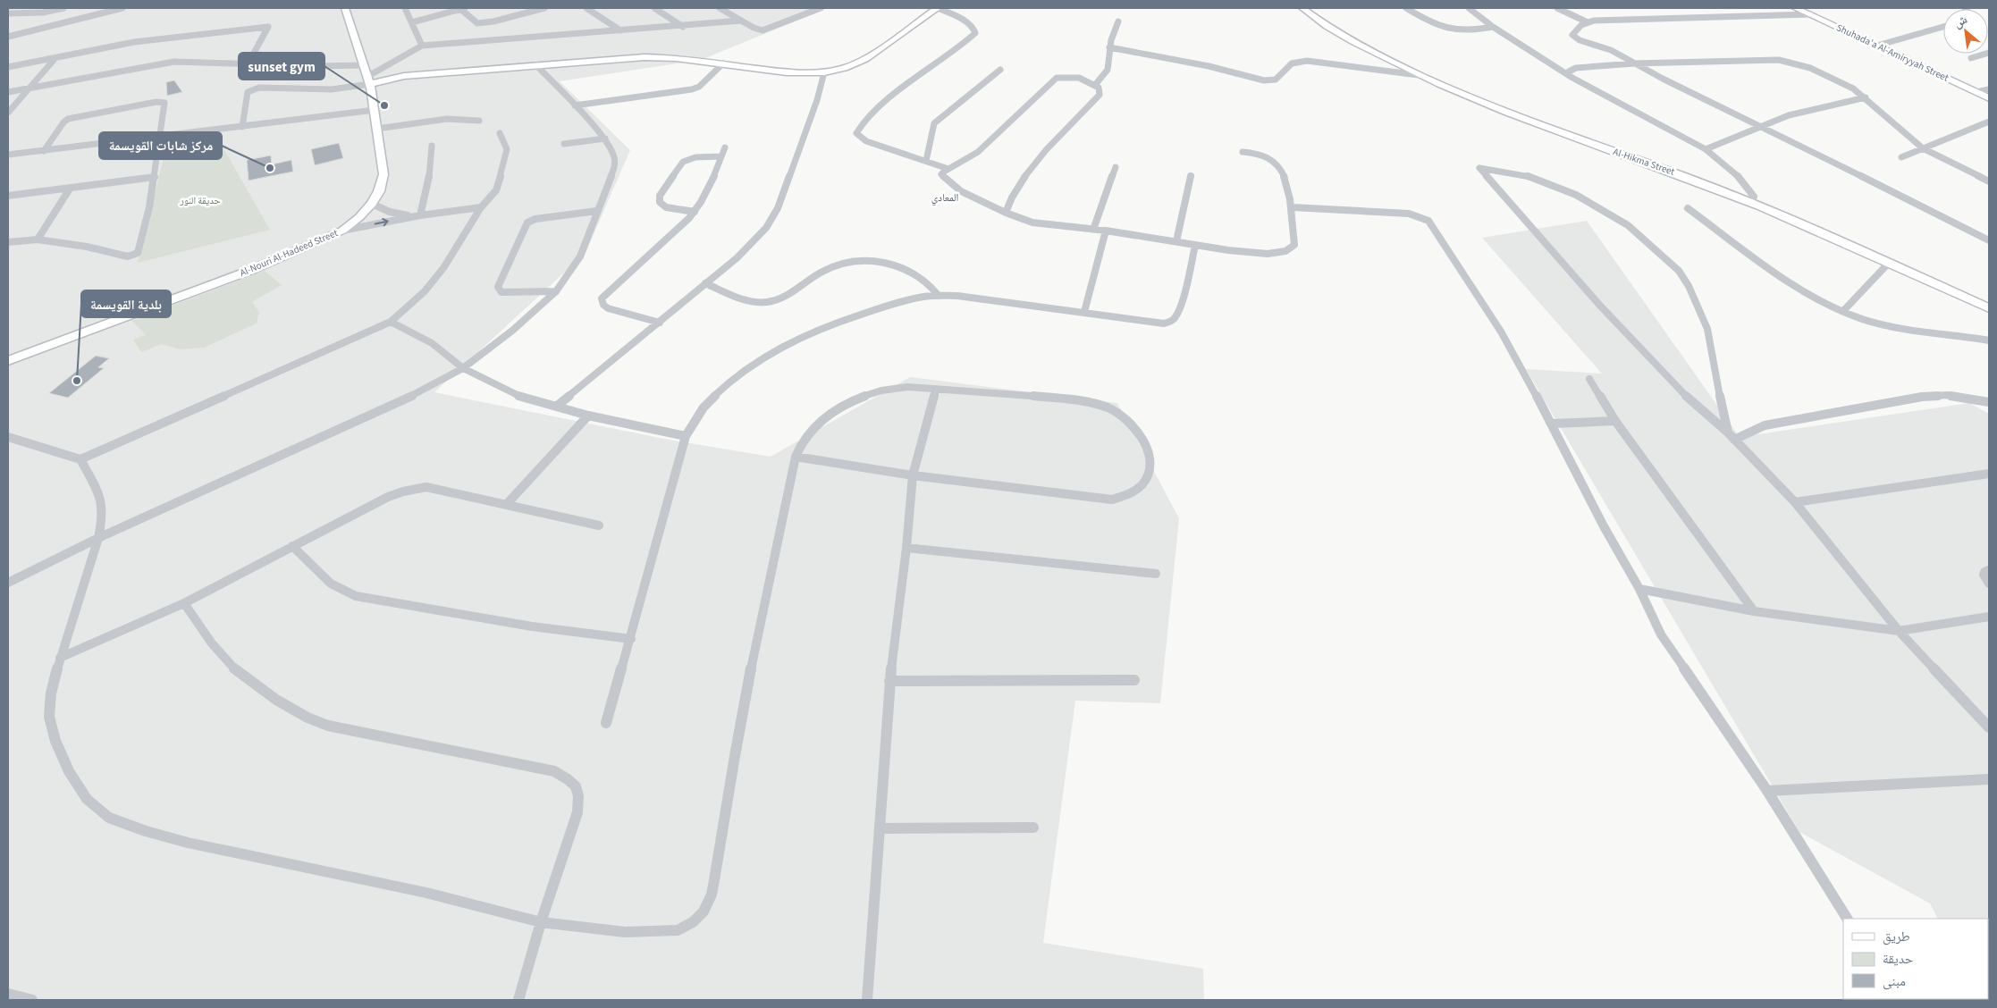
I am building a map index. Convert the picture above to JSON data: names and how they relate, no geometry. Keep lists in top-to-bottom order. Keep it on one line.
{"streets":{"street":["Shuhada'a Al-Amiryyah Street","Al-Hikma Street","Al-Nouri Al-Hadeed Street"]},"districts":["المعادي"],"parks":["حديقة النور"],"places":["sunset gym","مركز شابات القويسمة","بلدية القويسمة"],"legend":["طريق","حديقة","مبنى"],"north":"top left"}
